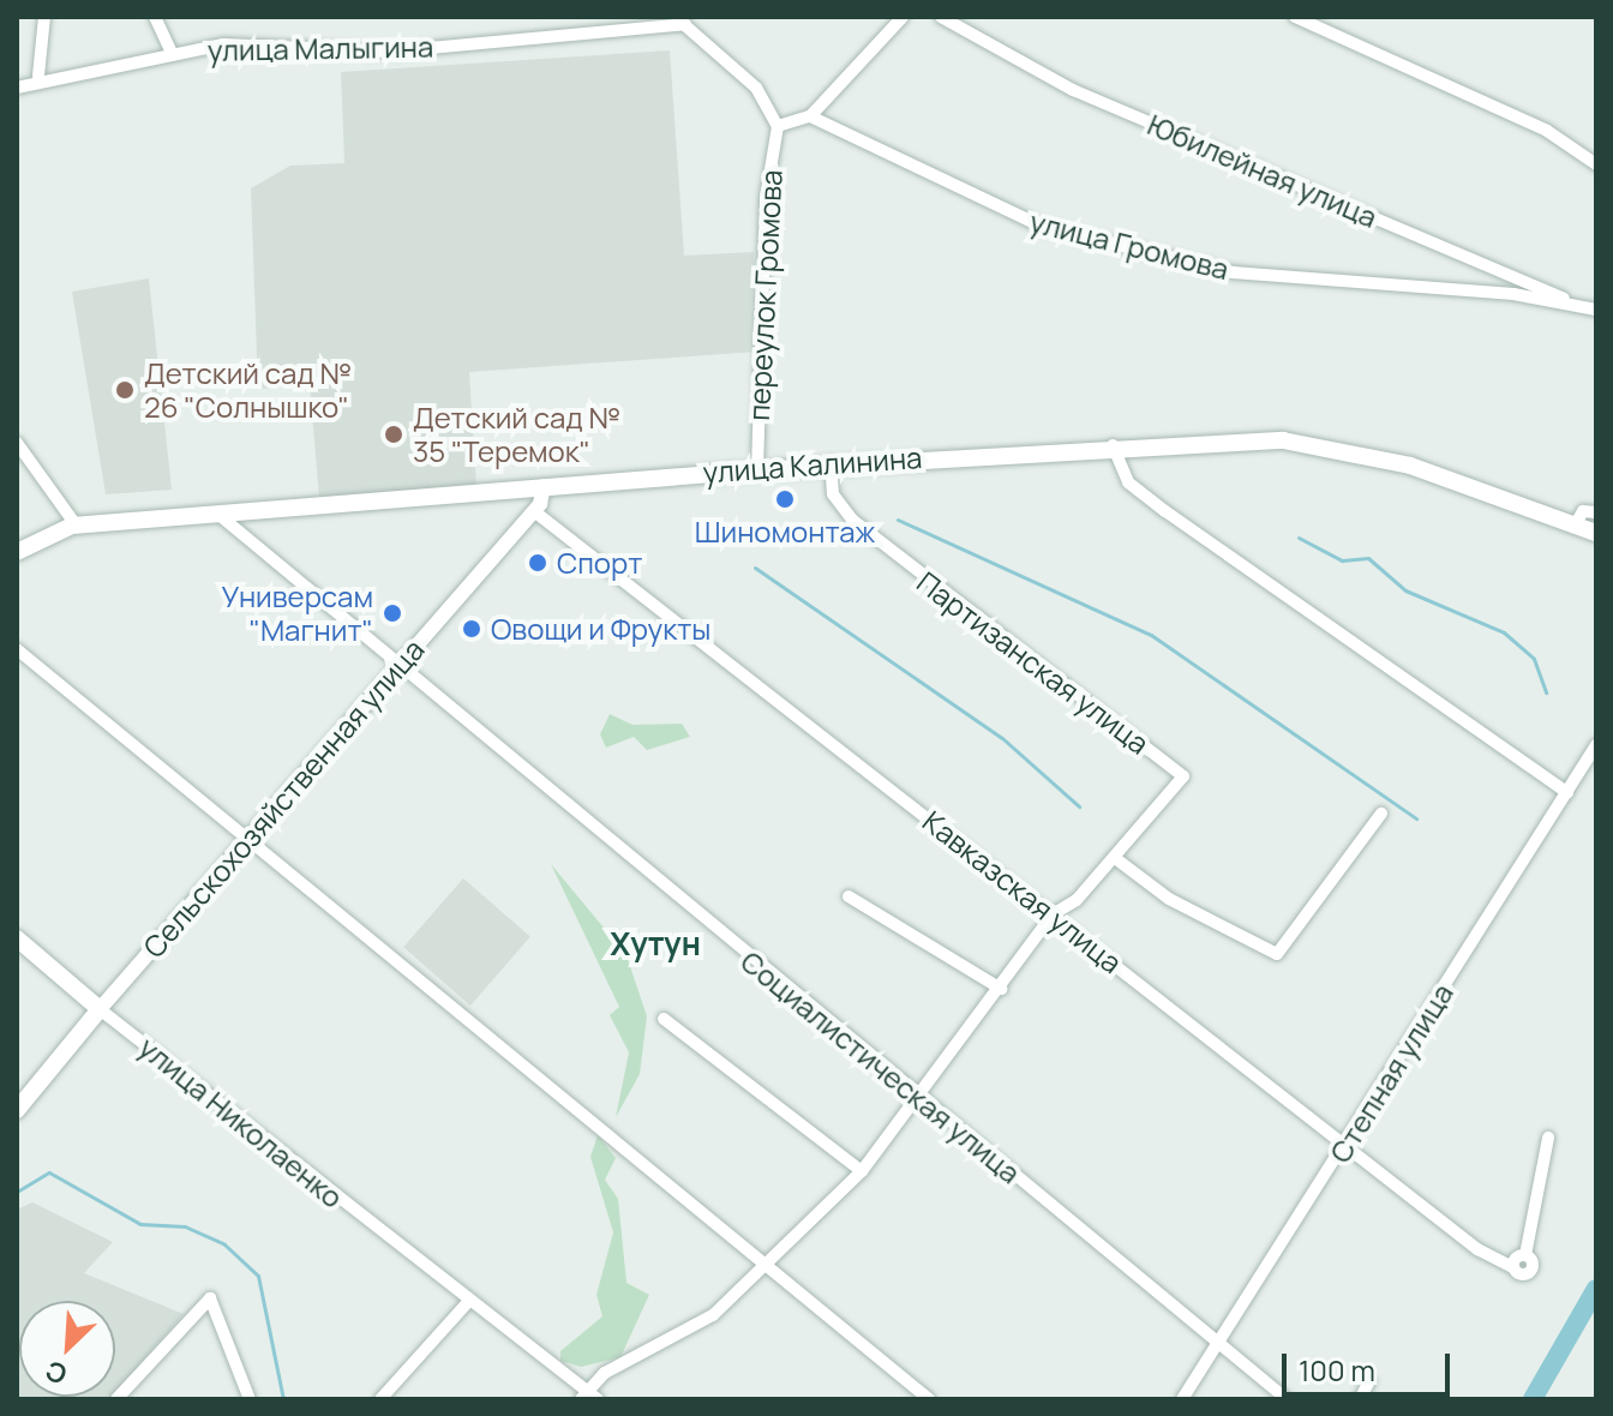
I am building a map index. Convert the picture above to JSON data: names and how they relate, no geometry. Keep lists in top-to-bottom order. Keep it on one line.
{"streets":{"main road":["улица Калинина","Сельскохозяйственная улица","улица Николаенко"],"street":["улица Малыгина","Юбилейная улица","улица Громова","переулок Громова","Партизанская улица","Кавказская улица","Социалистическая улица","Степная улица"]},"crossings":[["Юбилейная улица","улица Громова"],["переулок Громова","улица Калинина"],["улица Калинина","Партизанская улица"],["улица Калинина","Сельскохозяйственная улица"],["улица Калинина","Социалистическая улица"],["Партизанская улица","Кавказская улица"],["Партизанская улица","Социалистическая улица"],["Партизанская улица","улица Николаенко"],["Сельскохозяйственная улица","Кавказская улица"],["Сельскохозяйственная улица","Социалистическая улица"],["Сельскохозяйственная улица","улица Николаенко"],["Кавказская улица","Степная улица"],["Социалистическая улица","Степная улица"]],"districts":["Хутун"],"places":["Детский сад № 26 \"Солнышко\"","Детский сад № 35 \"Теремок\"","Шиномонтаж","Спорт","Универсам \"Магнит\"","Овощи и Фрукты"],"scale_bar":"100 m","north":"bottom left"}
